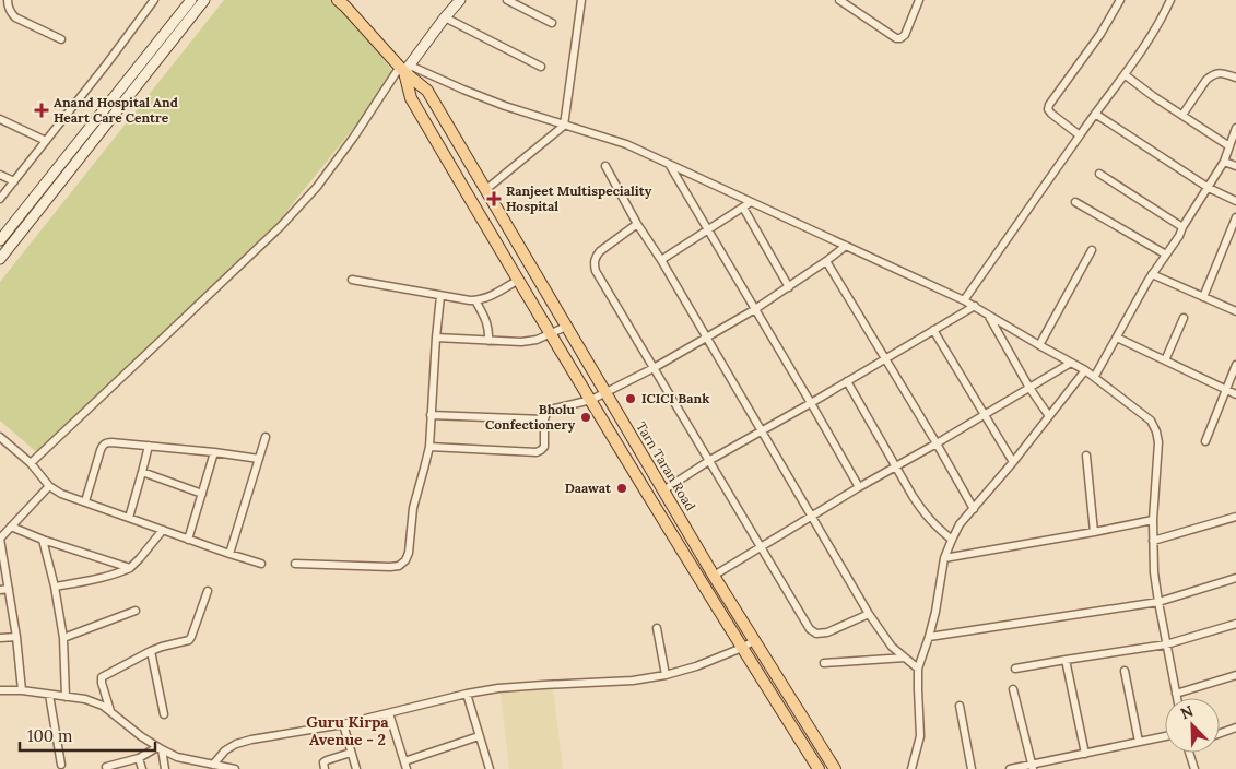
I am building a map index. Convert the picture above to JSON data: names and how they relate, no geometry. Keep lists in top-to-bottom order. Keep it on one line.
{"streets":{"main road":["Tarn Taran Road"]},"districts":["Guru Kirpa Avenue - 2"],"places":{"health":["Anand Hospital And Heart Care Centre","Ranjeet Multispeciality Hospital"],"other":["ICICI Bank","Bholu Confectionery","Daawat"]},"scale_bar":"100 m","north":"top left"}
